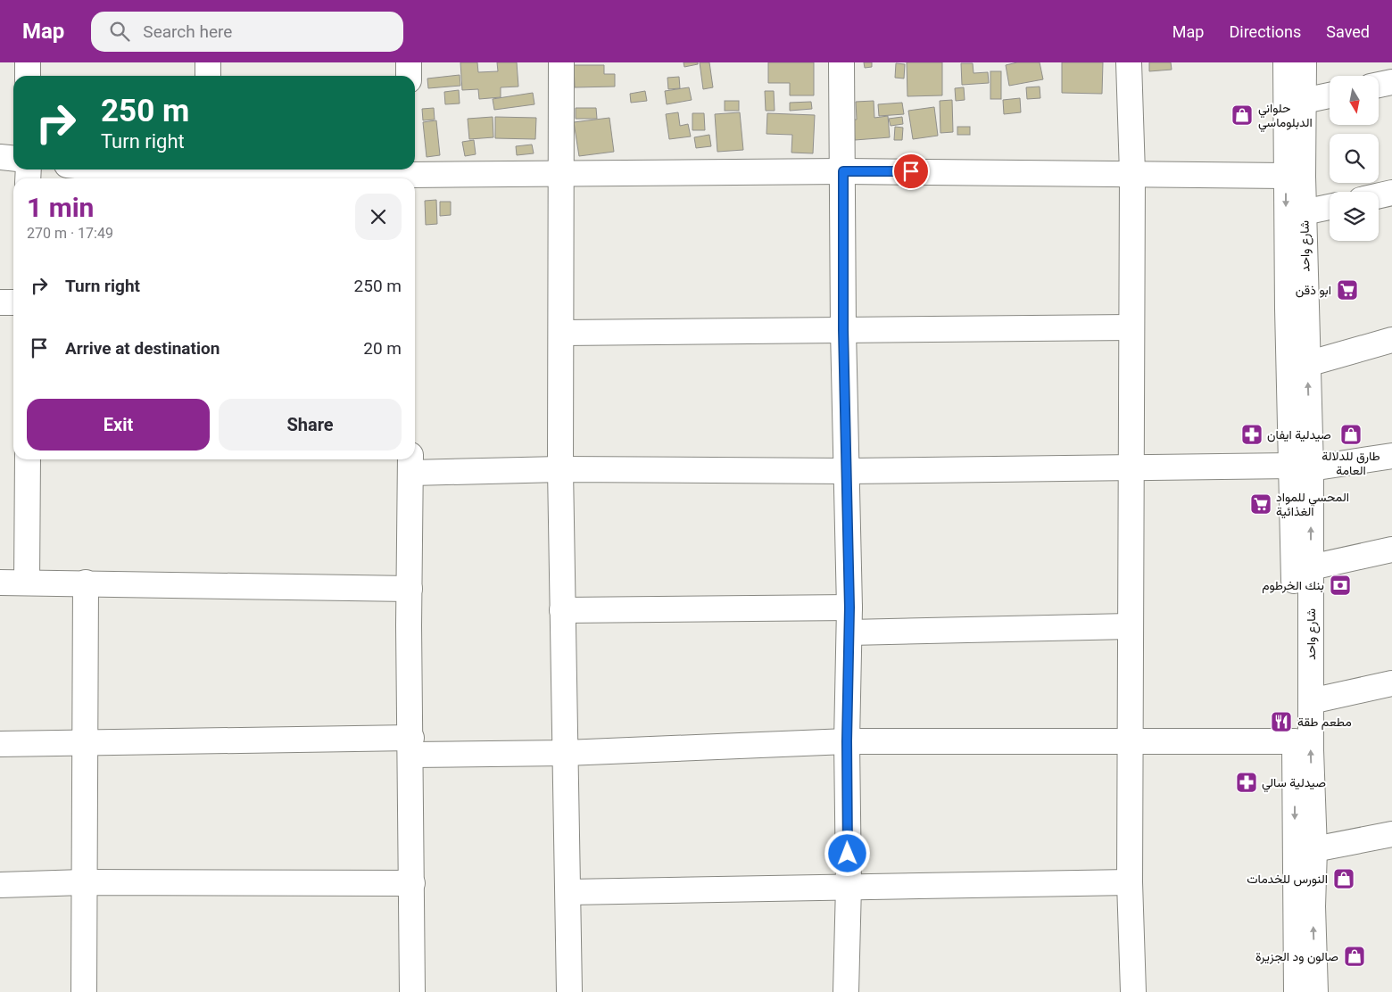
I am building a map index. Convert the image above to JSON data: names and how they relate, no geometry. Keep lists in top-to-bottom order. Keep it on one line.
{"streets":{"street":["شارع واحد"]},"places":{"shop":["حلواني الدبلوماسي","طارق للدلالة العامة","النورس للخدمات","صالون ود الجزيرة"],"supermarket":["ابو ذقن","المحسي للمواد الغذائية"],"pharmacy":["صيدلية ايفان","صيدلية سالي"],"bank":["بنك الخرطوم"],"restaurant":["مطعم طقة"]},"north":"bottom","page":{"header":"Map","search":"Search here","nav":["Map","Directions","Saved"],"turn":["250 m","Turn right"],"heading":["1 min","270 m · 17:49"],"list":[{"name":"Turn right","value":"250 m"},{"name":"Arrive at destination","value":"20 m"}],"buttons":["Exit","Share"]}}
